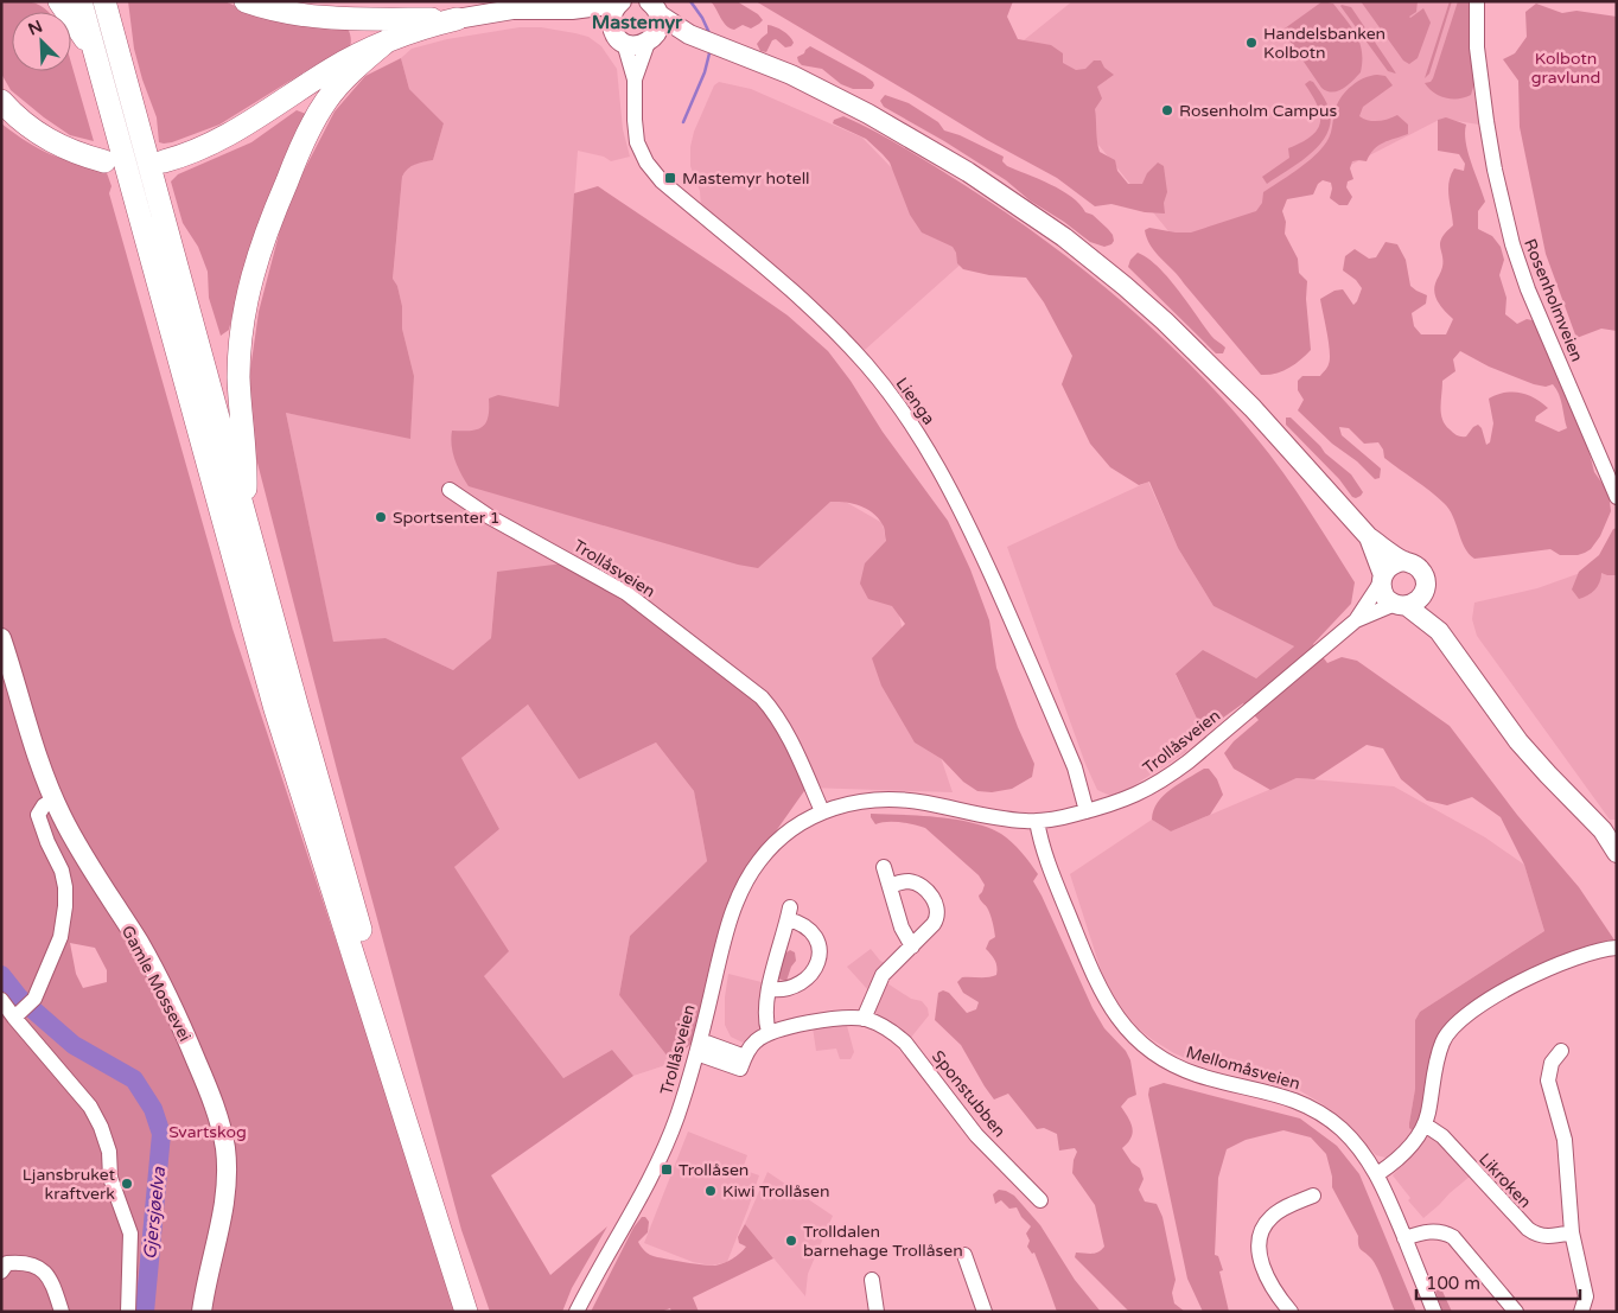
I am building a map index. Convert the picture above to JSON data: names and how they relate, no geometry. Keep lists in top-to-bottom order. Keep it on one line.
{"streets":{"main road":["Gamle Mossevei"],"street":["Rosenholmveien","Lienga","Trollåsveien","Mellomåsveien","Sponstubben","Likroken"]},"crossings":[["Lienga","Trollåsveien"],["Trollåsveien","Mellomåsveien"],["Trollåsveien","Sponstubben"]],"districts":["Mastemyr"],"water":["Gjersjøelva"],"parks":["Kolbotn gravlund","Svartskog"],"places":{"other":["Handelsbanken Kolbotn","Rosenholm Campus","Sportsenter 1","Ljansbruket kraftverk","Kiwi Trollåsen","Trolldalen barnehage Trollåsen"],"transit":["Mastemyr hotell","Trollåsen"]},"scale_bar":"100 m","north":"top left"}
